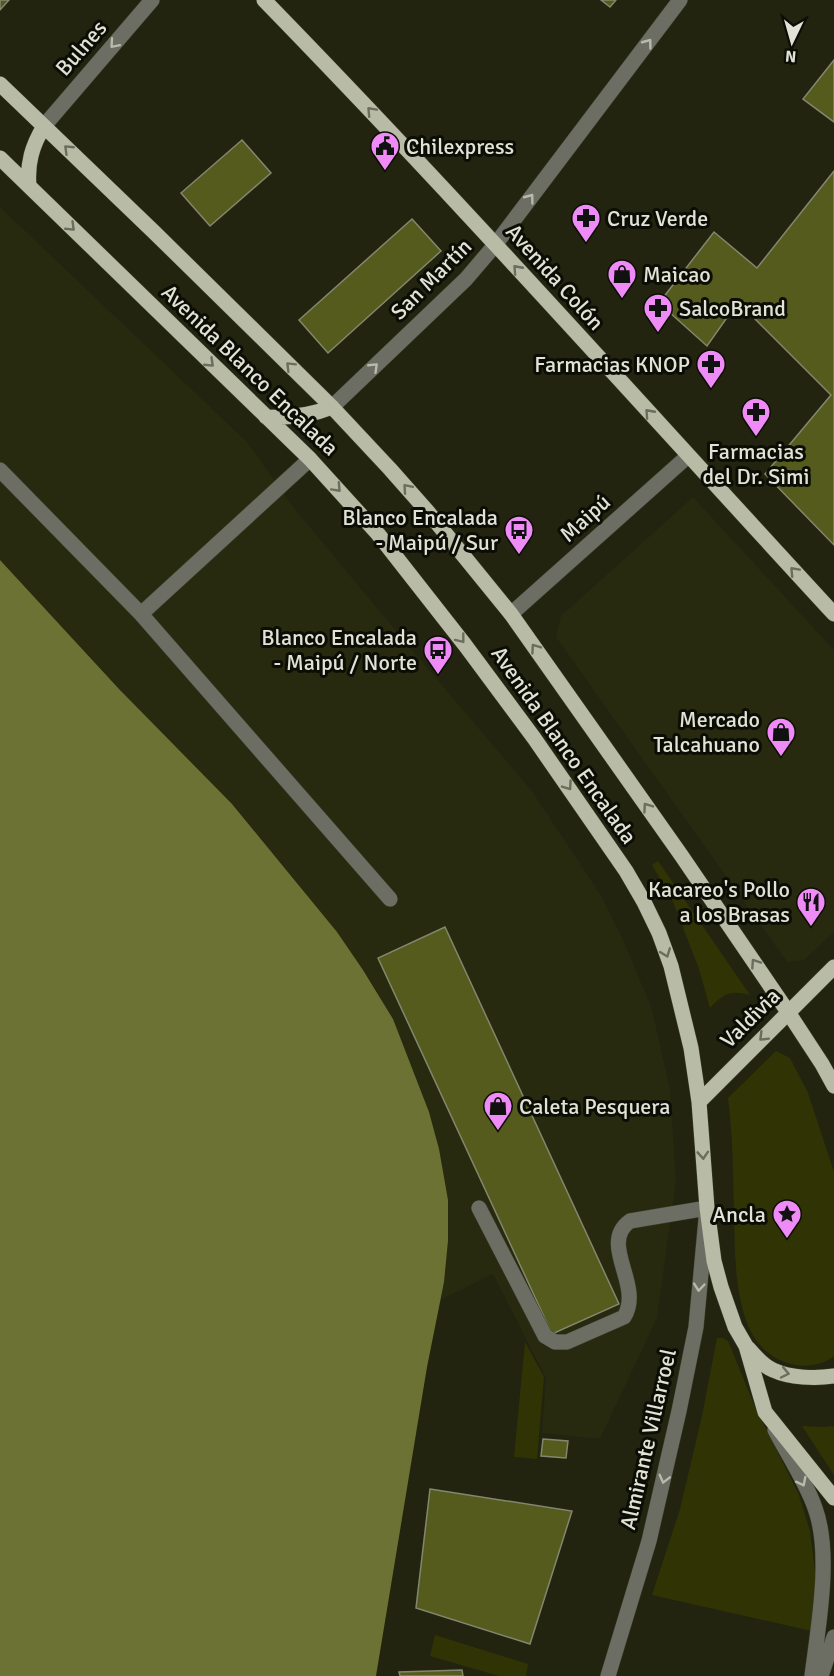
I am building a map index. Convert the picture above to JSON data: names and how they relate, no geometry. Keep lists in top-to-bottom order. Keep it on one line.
{"streets":{"main road":["Avenida Colón","Avenida Blanco Encalada","Valdivia"],"street":["Bulnes","San Martín","Maipú","Almirante Villarroel"]},"crossings":[["Bulnes","Avenida Blanco Encalada"],["Avenida Colón","San Martín"],["Avenida Colón","Maipú"],["San Martín","Avenida Blanco Encalada"],["Avenida Blanco Encalada","Maipú"],["Avenida Blanco Encalada","Valdivia"],["Avenida Blanco Encalada","Almirante Villarroel"]],"one_way":["Bulnes","Avenida Colón","San Martín","Valdivia","Almirante Villarroel"],"places":{"public building":["Chilexpress"],"pharmacy":["Cruz Verde","SalcoBrand","Farmacias KNOP","Farmacias del Dr. Simi"],"shop":["Maicao","Mercado Talcahuano","Caleta Pesquera"],"bus stop":["Blanco Encalada - Maipú / Sur","Blanco Encalada - Maipú / Norte"],"restaurant":["Kacareo's Pollo a los Brasas"],"place":["Ancla"]},"north":"bottom"}
